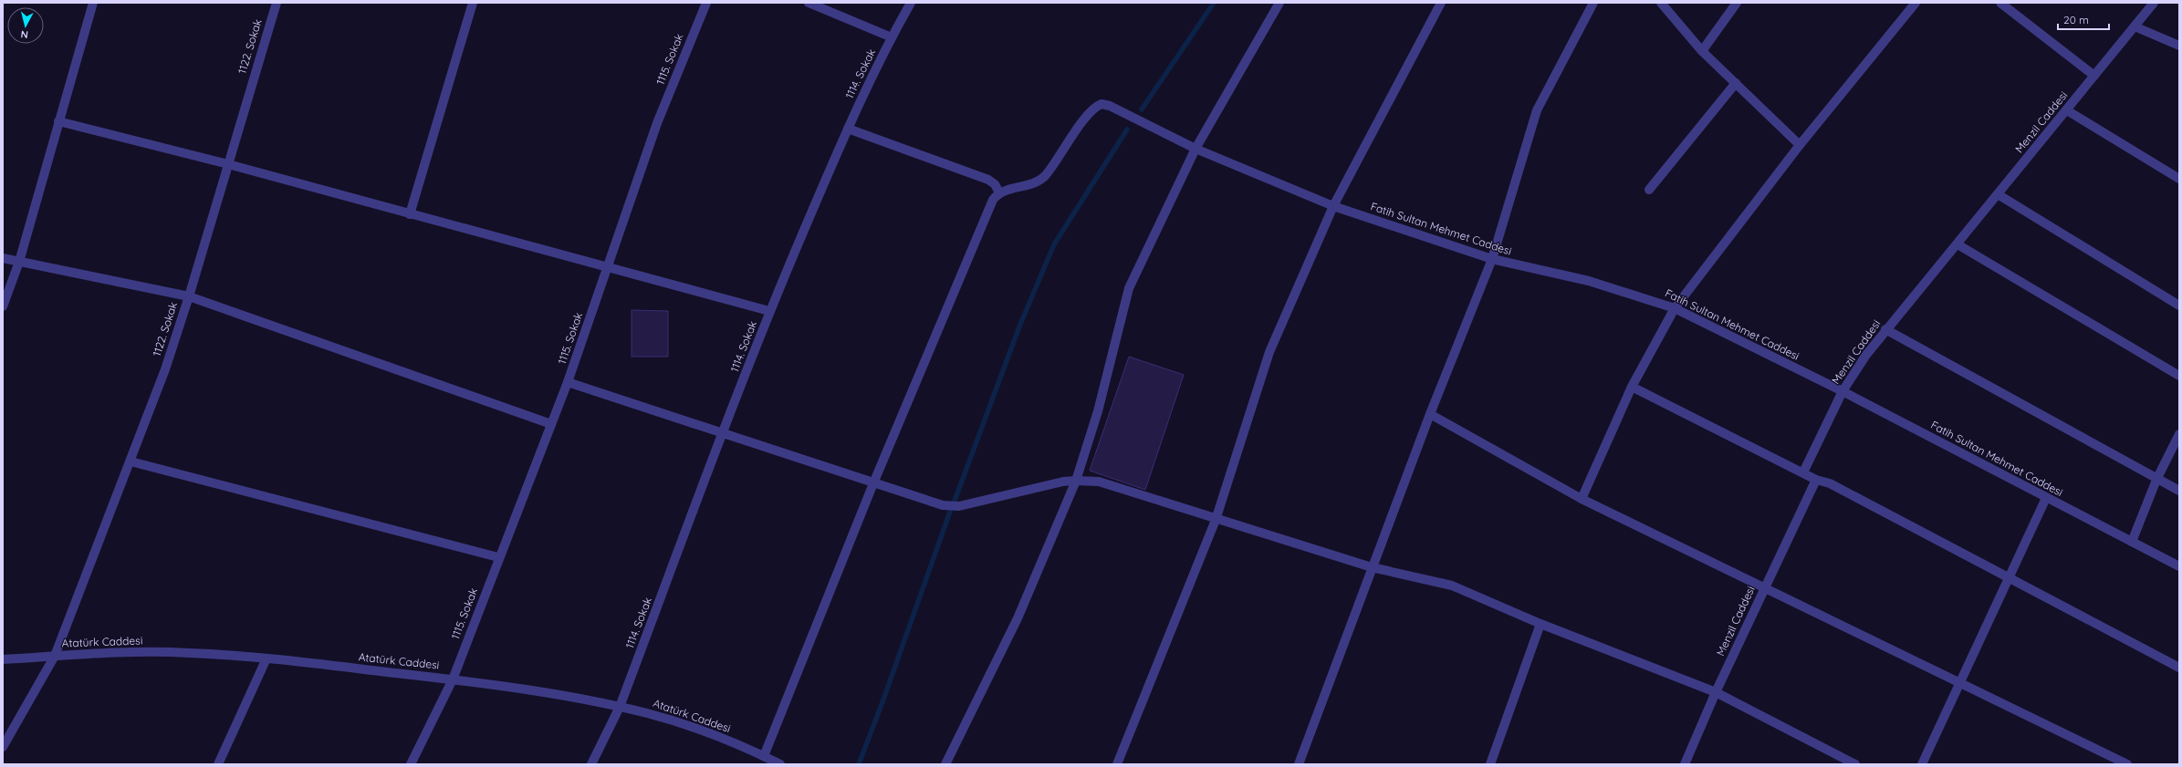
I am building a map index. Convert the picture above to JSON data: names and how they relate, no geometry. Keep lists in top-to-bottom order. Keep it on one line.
{"streets":{"street":["1122. Sokak","1115. Sokak","1114. Sokak","Menzil Caddesi","Fatih Sultan Mehmet Caddesi","Atatürk Caddesi"]},"crossings":[["1122. Sokak","Atatürk Caddesi"],["1115. Sokak","Atatürk Caddesi"],["1114. Sokak","Atatürk Caddesi"],["Menzil Caddesi","Fatih Sultan Mehmet Caddesi"]],"scale_bar":"20 m","north":"bottom"}
